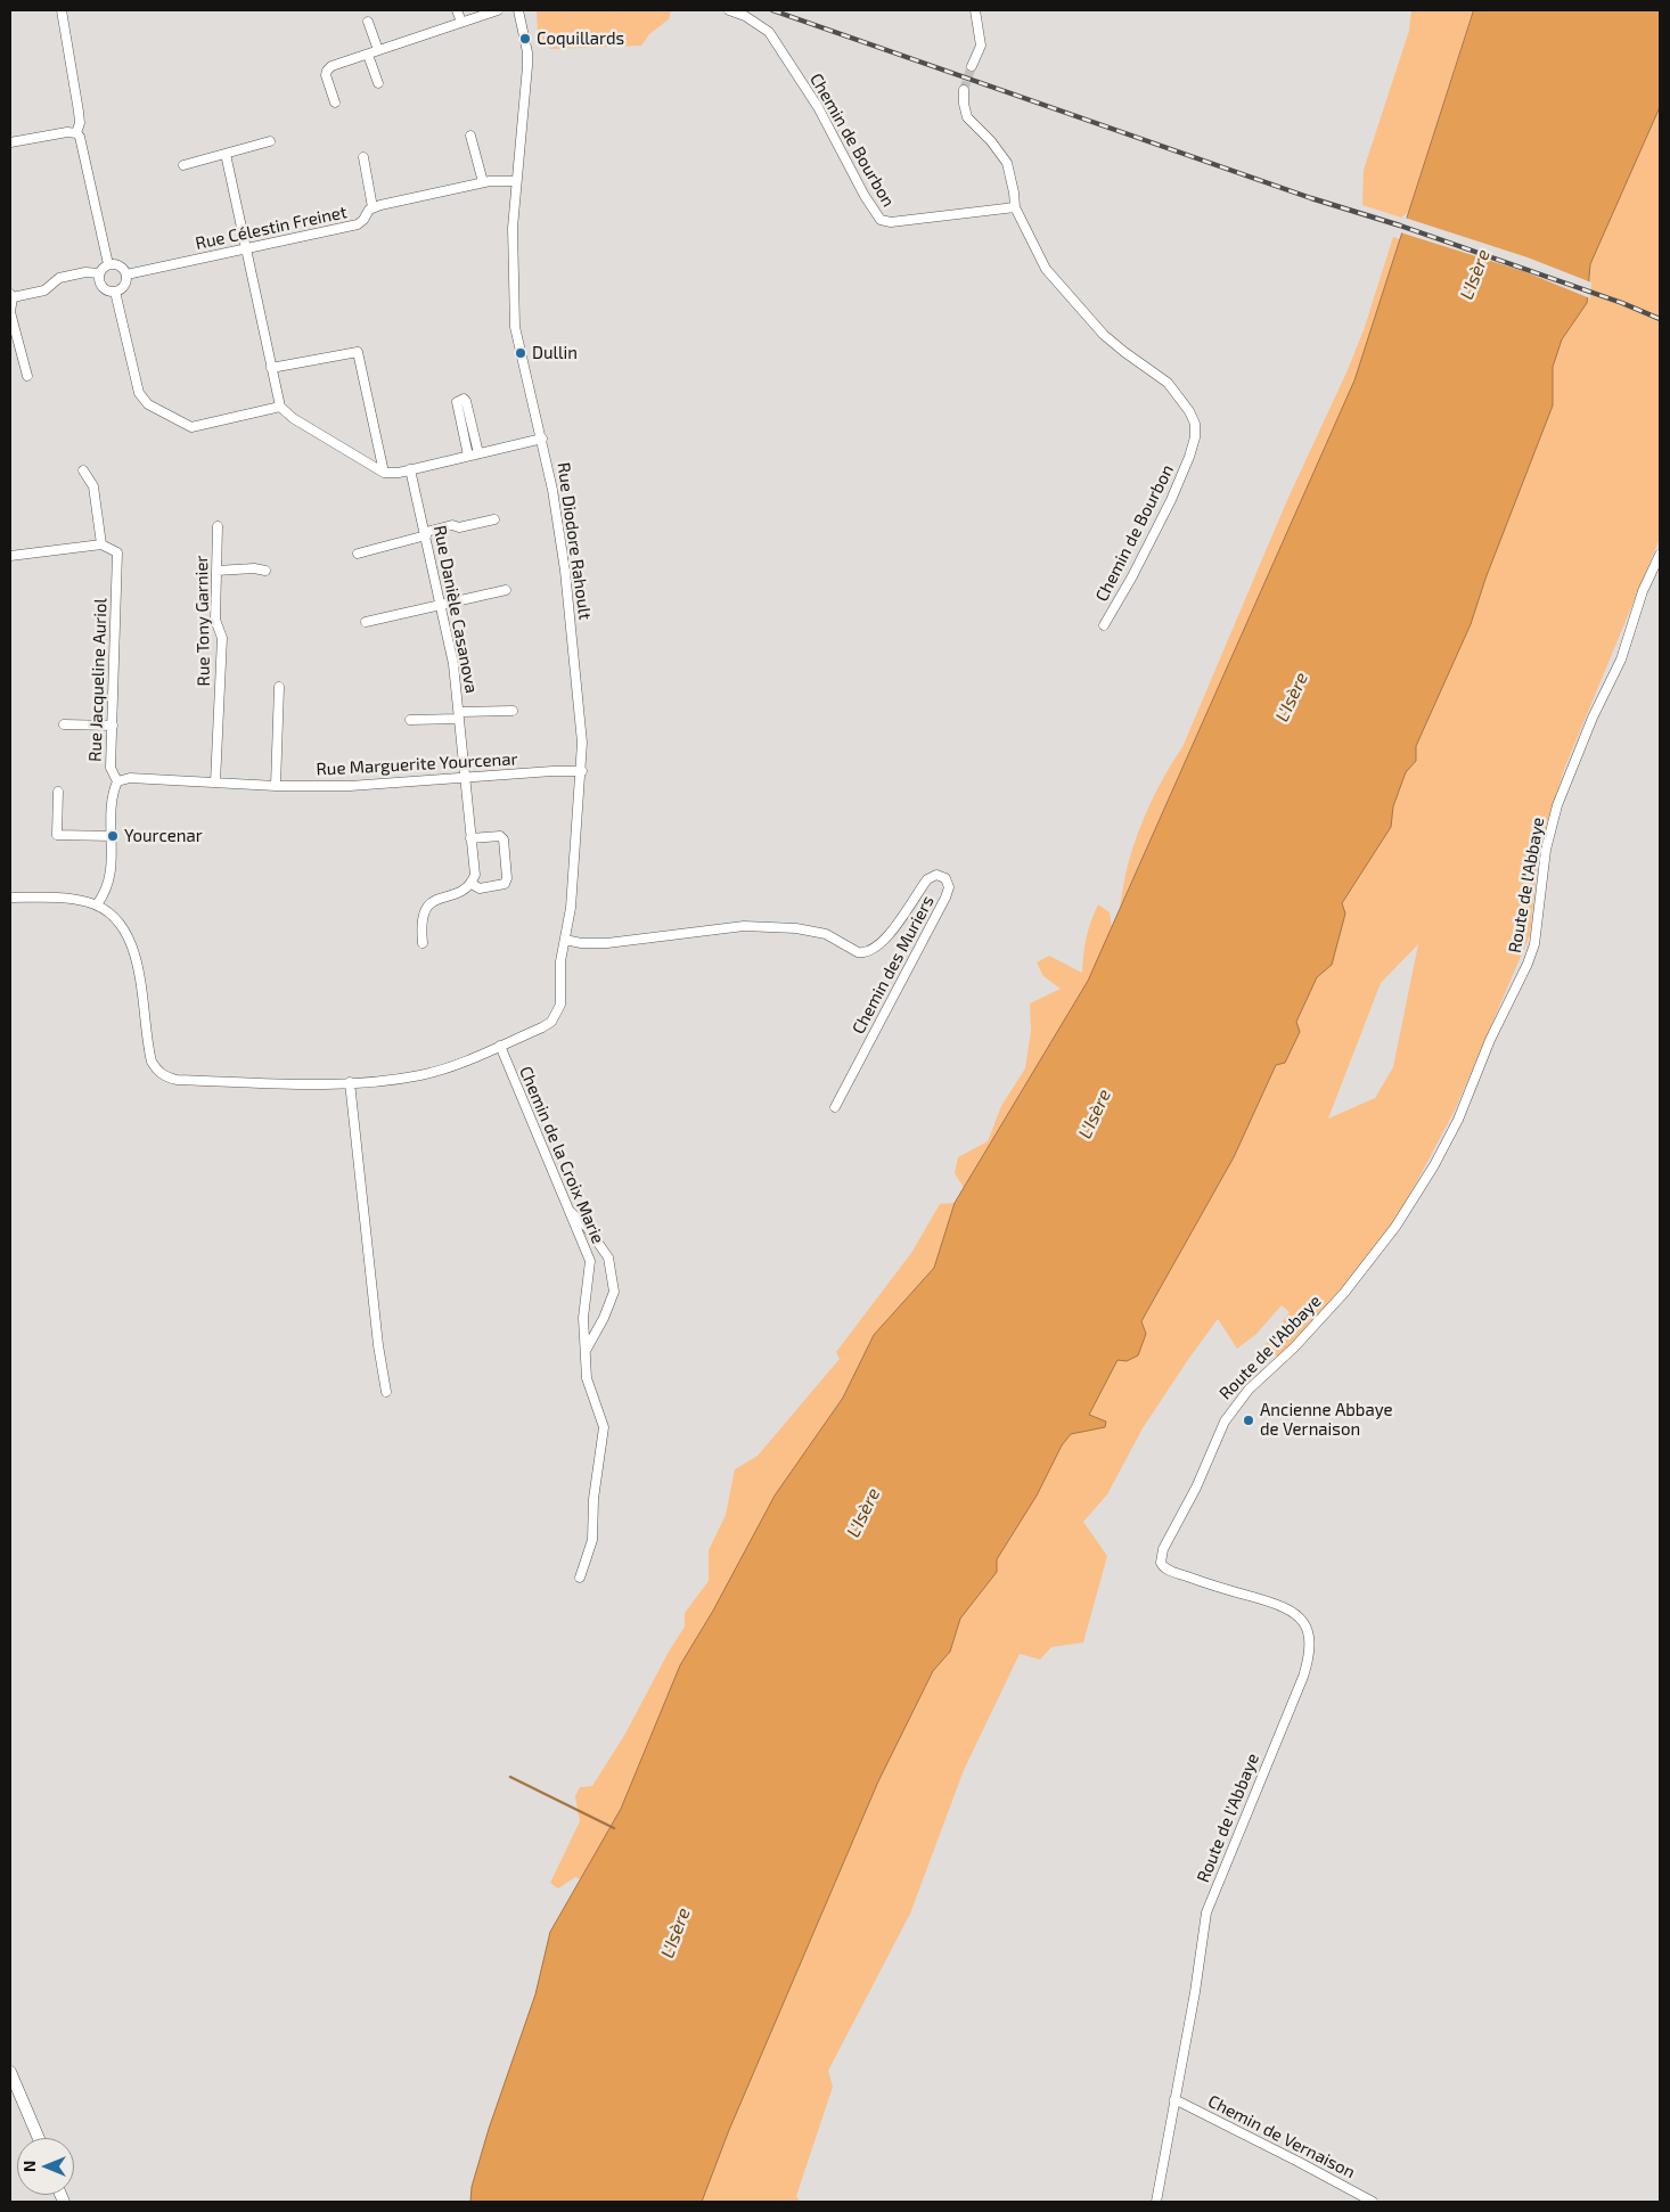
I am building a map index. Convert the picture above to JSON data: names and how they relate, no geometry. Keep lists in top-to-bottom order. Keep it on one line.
{"streets":{"street":["Chemin de Bourbon","Rue Célestin Freinet","Rue Diodore Rahoult","Rue Danièle Casanova","Rue Tony Garnier","Rue Jacqueline Auriol","Rue Marguerite Yourcenar","Route de l'Abbaye","Chemin des Muriers","Chemin de la Croix Marie","Chemin de Vernaison"]},"crossings":[["Rue Célestin Freinet","Rue Diodore Rahoult"],["Rue Diodore Rahoult","Rue Jacqueline Auriol"],["Rue Diodore Rahoult","Rue Marguerite Yourcenar"],["Rue Diodore Rahoult","Chemin des Muriers"],["Rue Diodore Rahoult","Chemin de la Croix Marie"],["Rue Danièle Casanova","Rue Marguerite Yourcenar"],["Rue Tony Garnier","Rue Marguerite Yourcenar"],["Rue Jacqueline Auriol","Rue Marguerite Yourcenar"],["Route de l'Abbaye","Chemin de Vernaison"]],"water":["L'Isère"],"places":["Coquillards","Dullin","Yourcenar","Ancienne Abbaye de Vernaison"],"north":"left"}
